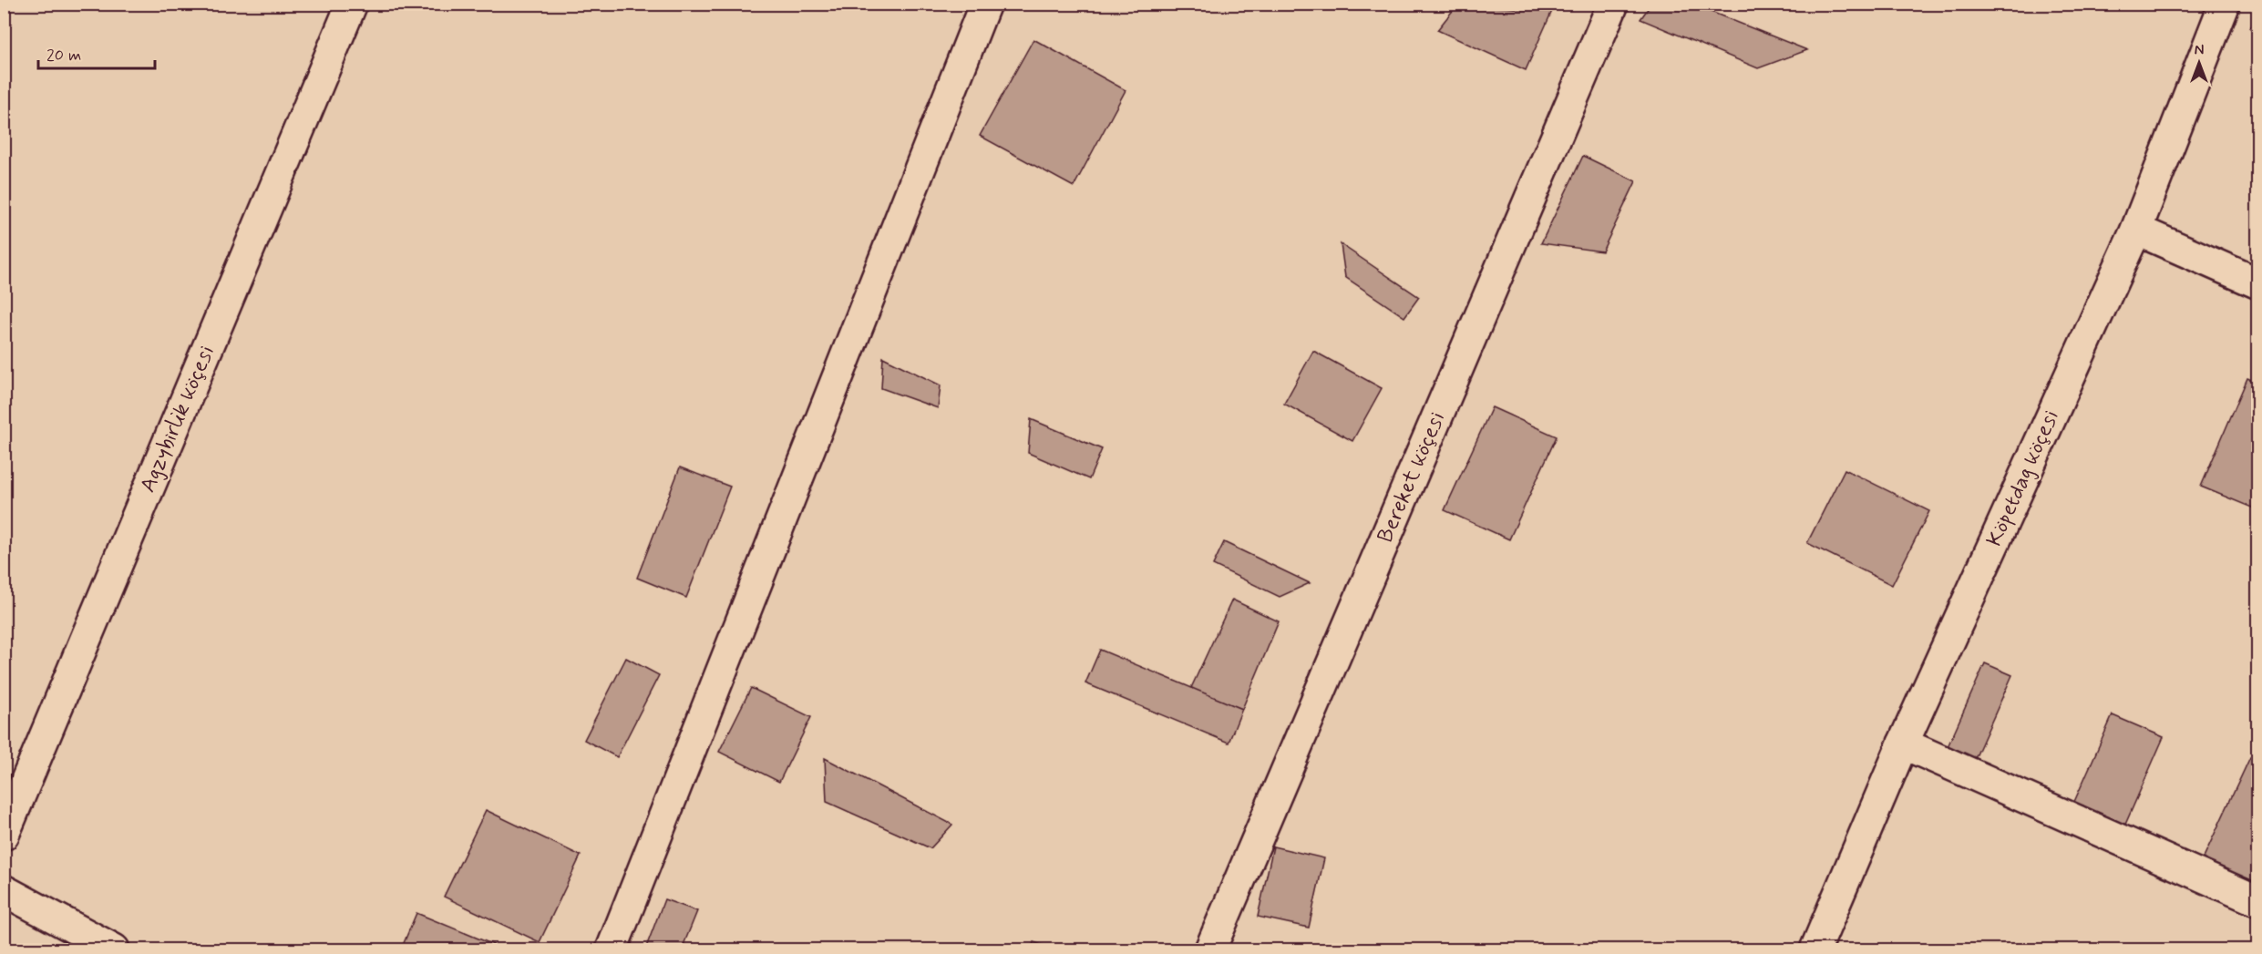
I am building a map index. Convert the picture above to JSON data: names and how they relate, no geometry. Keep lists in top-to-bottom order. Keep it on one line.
{"streets":{"street":["Agzybirlik köçesi","Bereket köçesi","Köpetdag köçesi"]},"scale_bar":"20 m","north":"top"}
